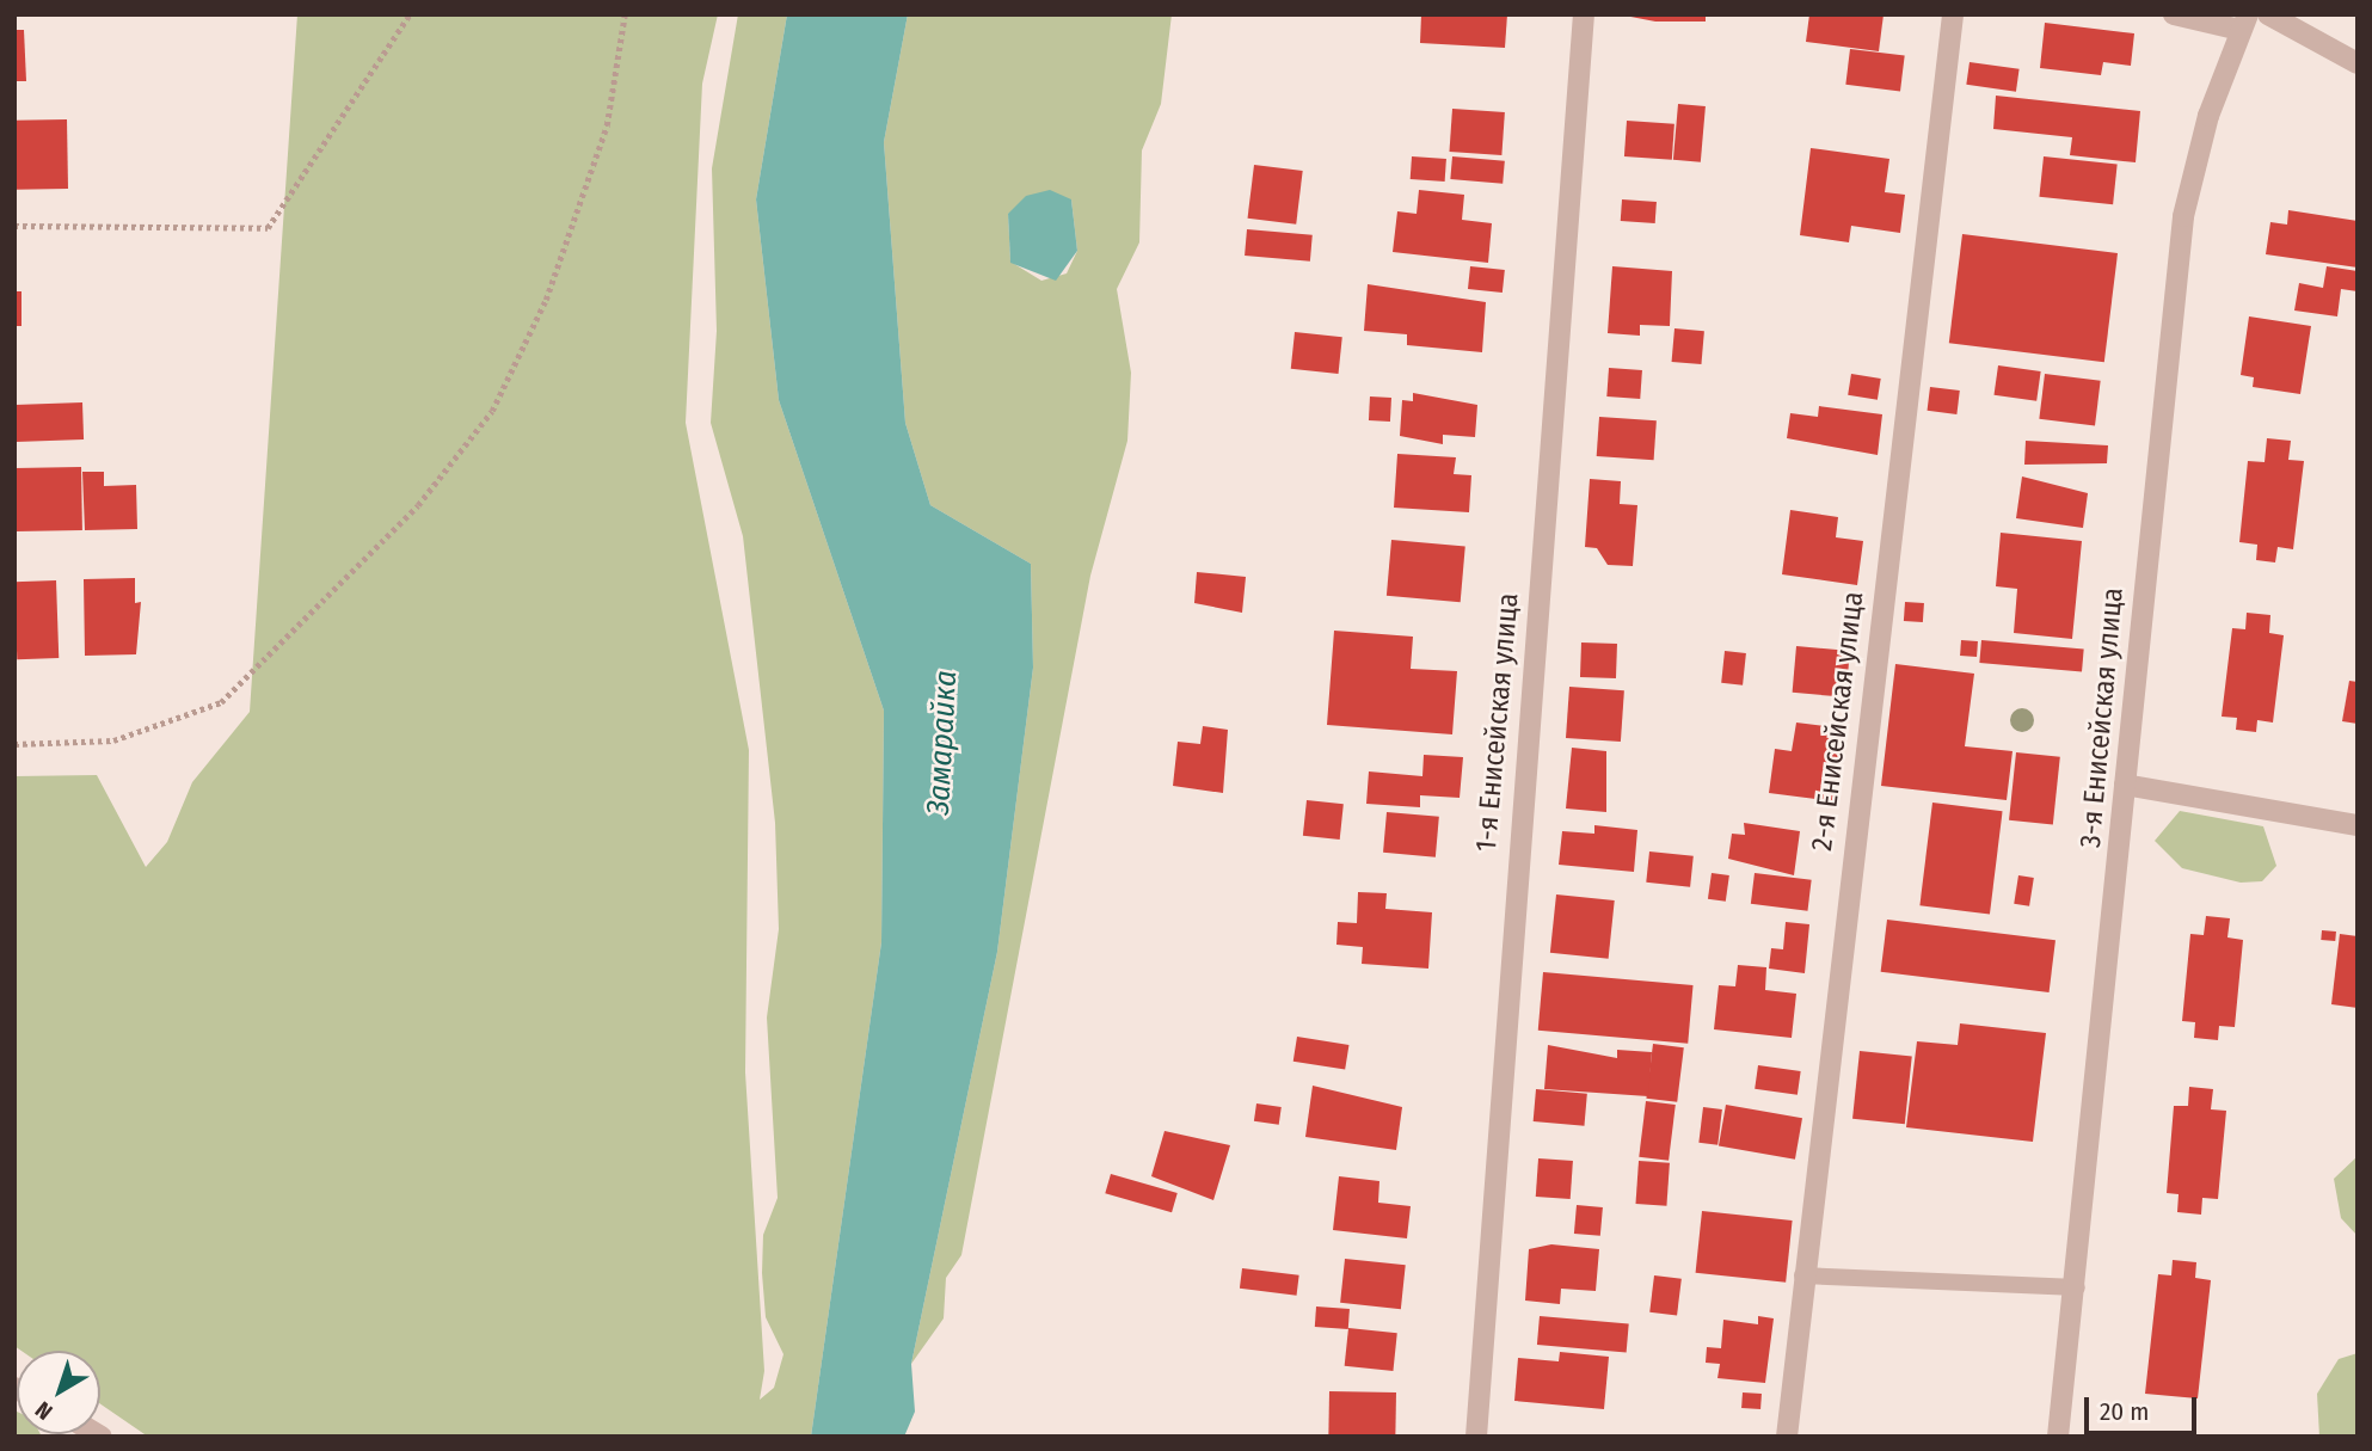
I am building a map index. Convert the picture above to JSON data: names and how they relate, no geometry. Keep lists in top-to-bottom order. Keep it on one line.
{"streets":{"street":["3-я Енисейская улица","2-я Енисейская улица","1-я Енисейская улица"]},"water":["Замарайка"],"scale_bar":"20 m","north":"bottom left"}
